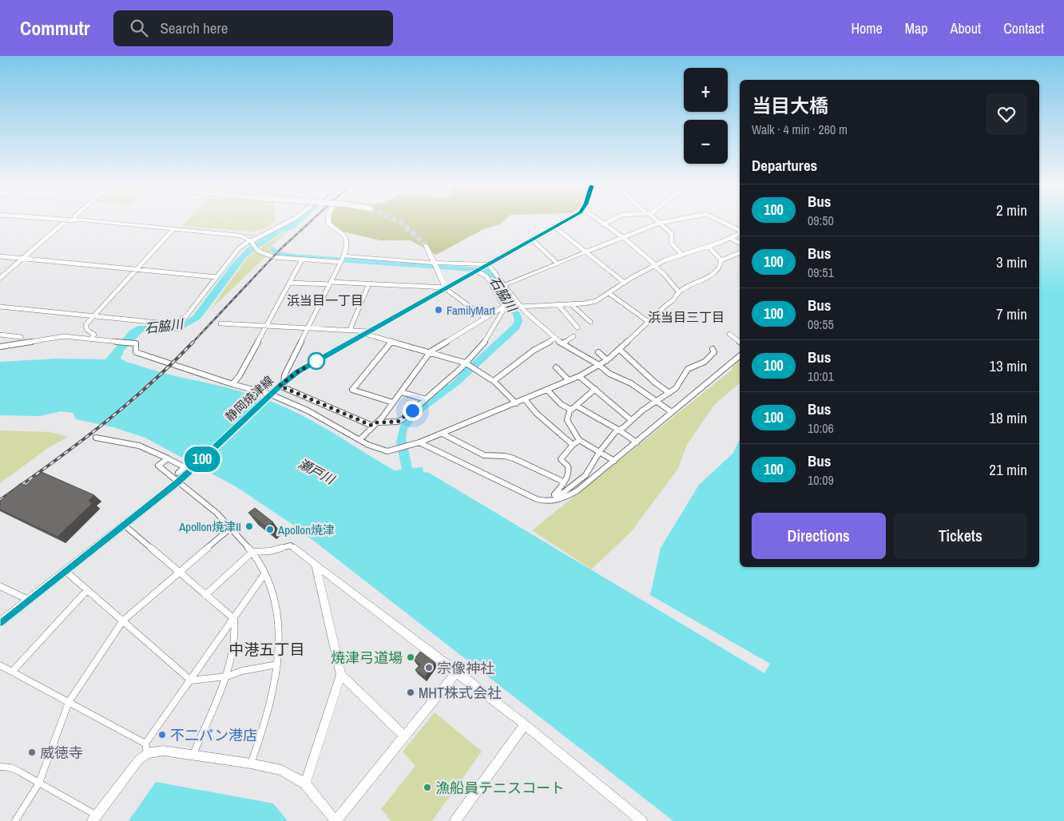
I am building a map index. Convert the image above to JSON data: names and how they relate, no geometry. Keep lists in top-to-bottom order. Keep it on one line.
{"streets":{"street":["静岡焼津線"]},"districts":["浜当目一丁目","浜当目三丁目","中港五丁目"],"water":["石脇川","瀬戸川"],"places":["FamilyMart","Apollon焼津II","Apollon焼津","焼津弓道場","宗像神社","MHT株式会社","不二パン港店","威徳寺","漁船員テニスコート"],"lines":["bus line 100"],"page":{"header":"Commutr","search":"Search here","nav":["Home","Map","About","Contact"],"on_map":"100","map_buttons":["+","−"],"heading":[["当目大橋","Walk · 4 min · 260 m"],"Departures"],"list":[{"mark":"100","name":"Bus","note":"09:50","value":"2 min"},{"mark":"100","name":"Bus","note":"09:51","value":"3 min"},{"mark":"100","name":"Bus","note":"09:55","value":"7 min"},{"mark":"100","name":"Bus","note":"10:01","value":"13 min"},{"mark":"100","name":"Bus","note":"10:06","value":"18 min"},{"mark":"100","name":"Bus","note":"10:09","value":"21 min"}],"buttons":["Directions","Tickets"]}}
